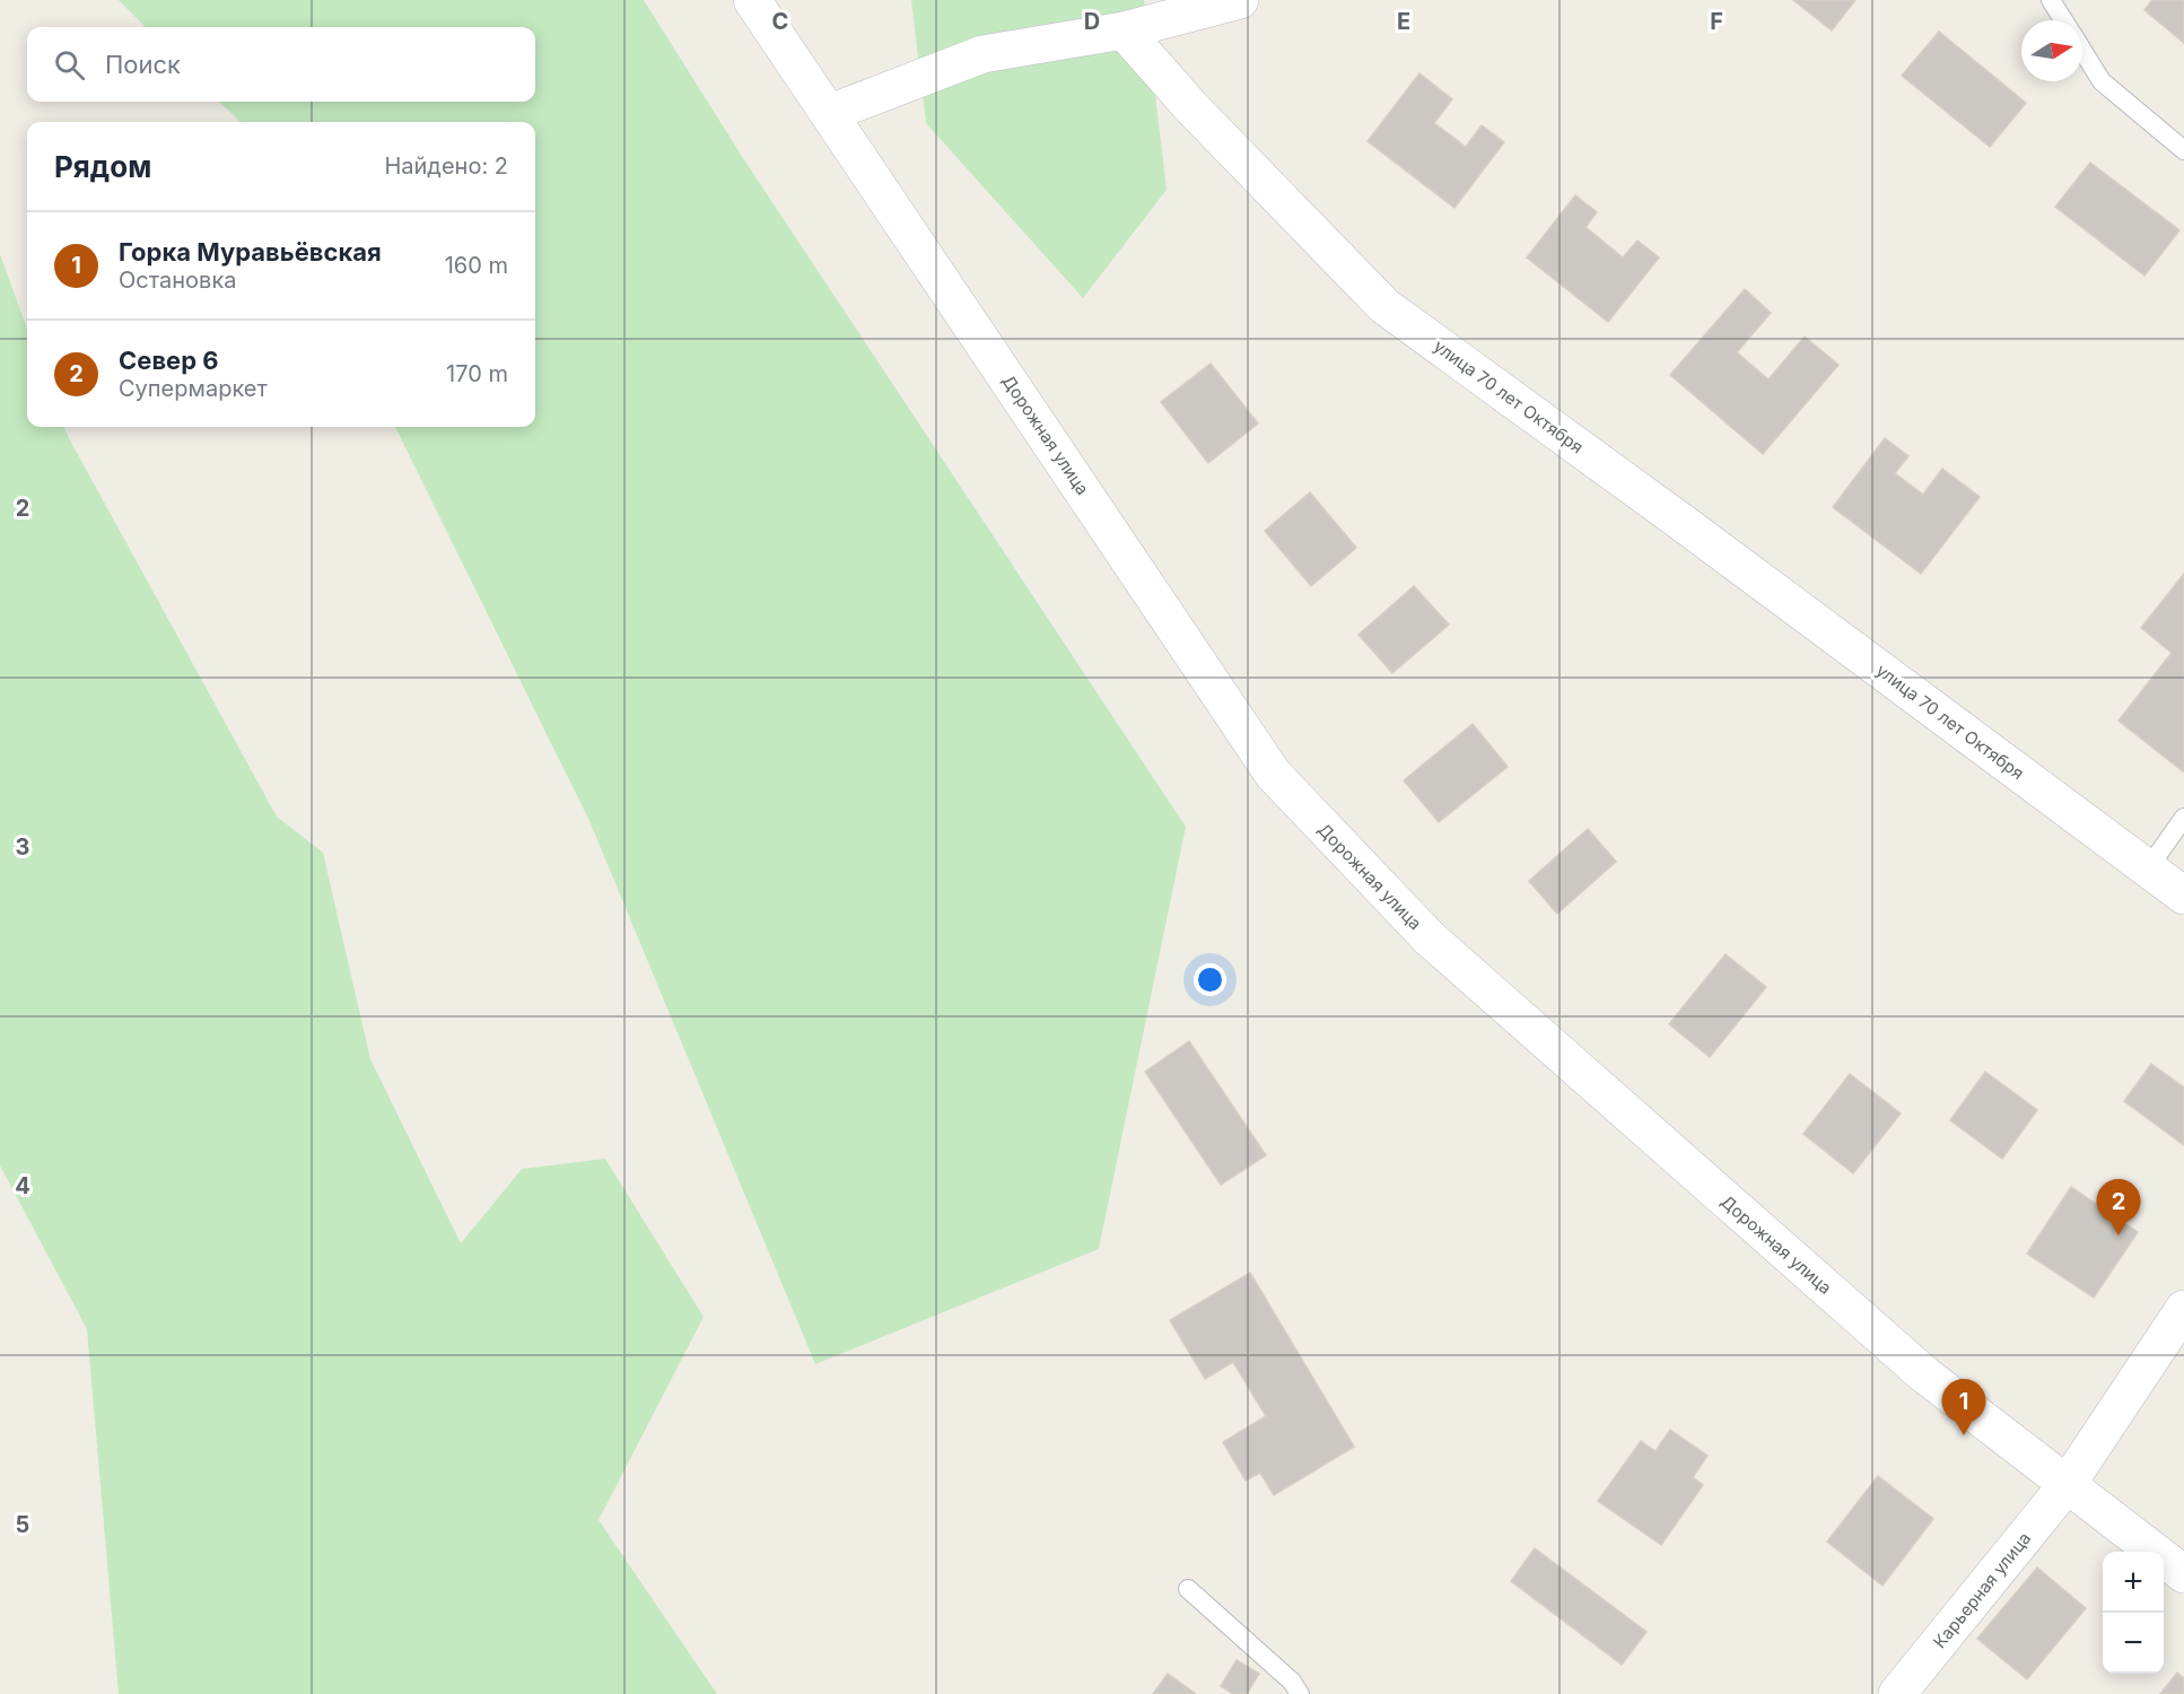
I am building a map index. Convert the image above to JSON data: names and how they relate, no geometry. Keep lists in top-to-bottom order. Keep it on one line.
{"streets":{"street":["улица 70 лет Октября","Дорожная улица","Карьерная улица"]},"crossings":[["Дорожная улица","Карьерная улица"]],"north":"right","page":{"search":"Поиск","heading":["Рядом","Найдено: 2"],"list":[{"mark":"1","name":"Горка Муравьёвская","note":"Остановка","value":"160 m"},{"mark":"2","name":"Север 6","note":"Супермаркет","value":"170 m"}],"pins":["2","1"],"map_buttons":["+","−"]},"grid":{"columns":["C","D","E","F"],"rows":["2","3","4","5"]}}
